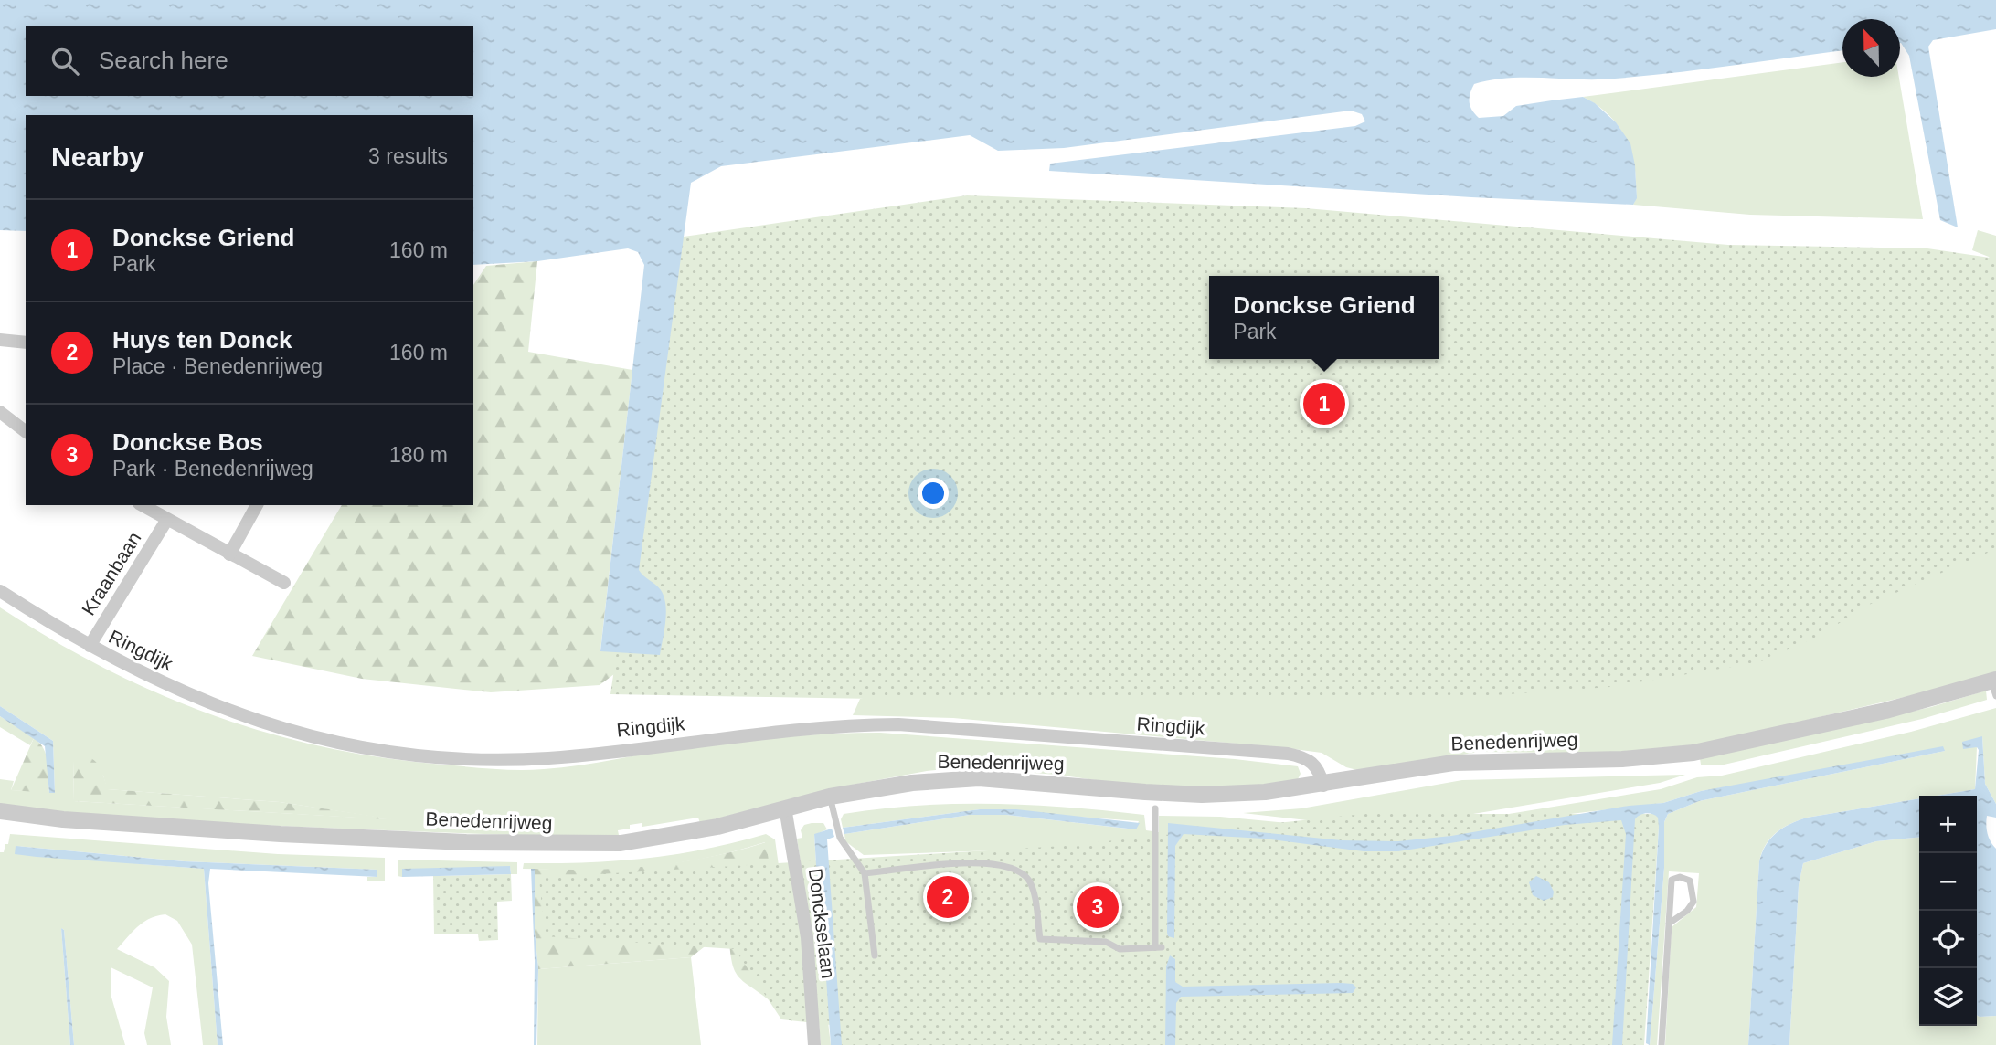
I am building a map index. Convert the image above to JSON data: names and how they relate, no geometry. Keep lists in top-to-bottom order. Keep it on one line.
{"streets":{"street":["Kraanbaan","Ringdijk","Benedenrijweg","Donckselaan"]},"crossings":[["Kraanbaan","Ringdijk"],["Ringdijk","Benedenrijweg"],["Benedenrijweg","Donckselaan"]],"north":"top","page":{"search":"Search here","heading":["Nearby","3 results"],"list":[{"mark":"1","name":"Donckse Griend","note":"Park","value":"160 m"},{"mark":"2","name":"Huys ten Donck","note":"Place · Benedenrijweg","value":"160 m"},{"mark":"3","name":"Donckse Bos","note":"Park · Benedenrijweg","value":"180 m"}],"popup":["Donckse Griend","Park"],"pins":["1","2","3"],"map_buttons":["+","−"]}}
